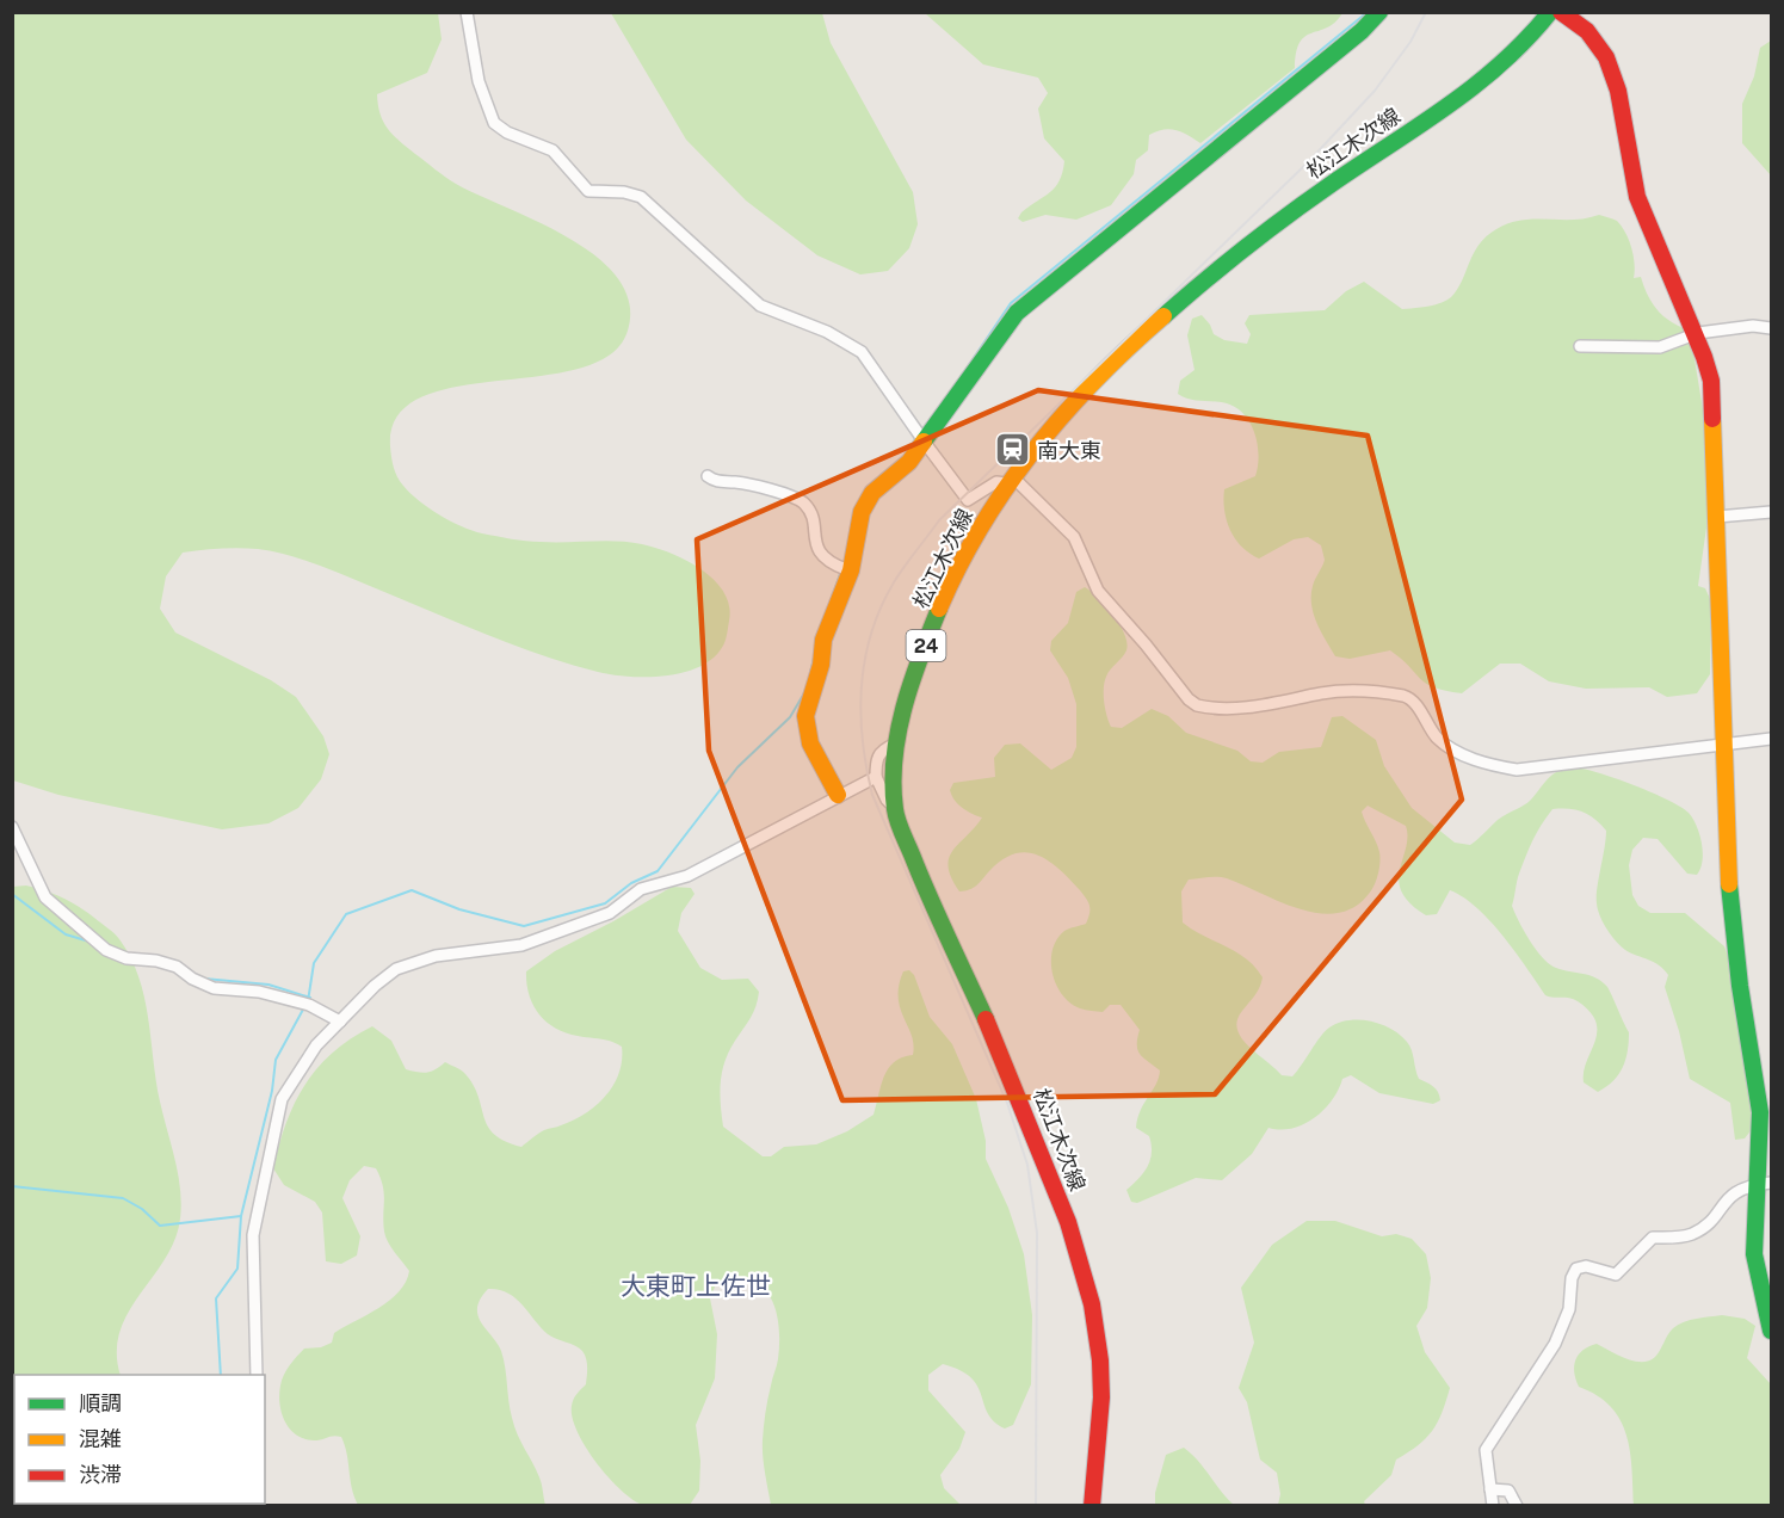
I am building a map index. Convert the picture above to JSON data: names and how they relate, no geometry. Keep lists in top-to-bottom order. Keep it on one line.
{"streets":{"street":["松江木次線","24"]},"districts":["大東町上佐世"],"places":{"station":["南大東"]},"legend":["順調","混雑","渋滞"]}
